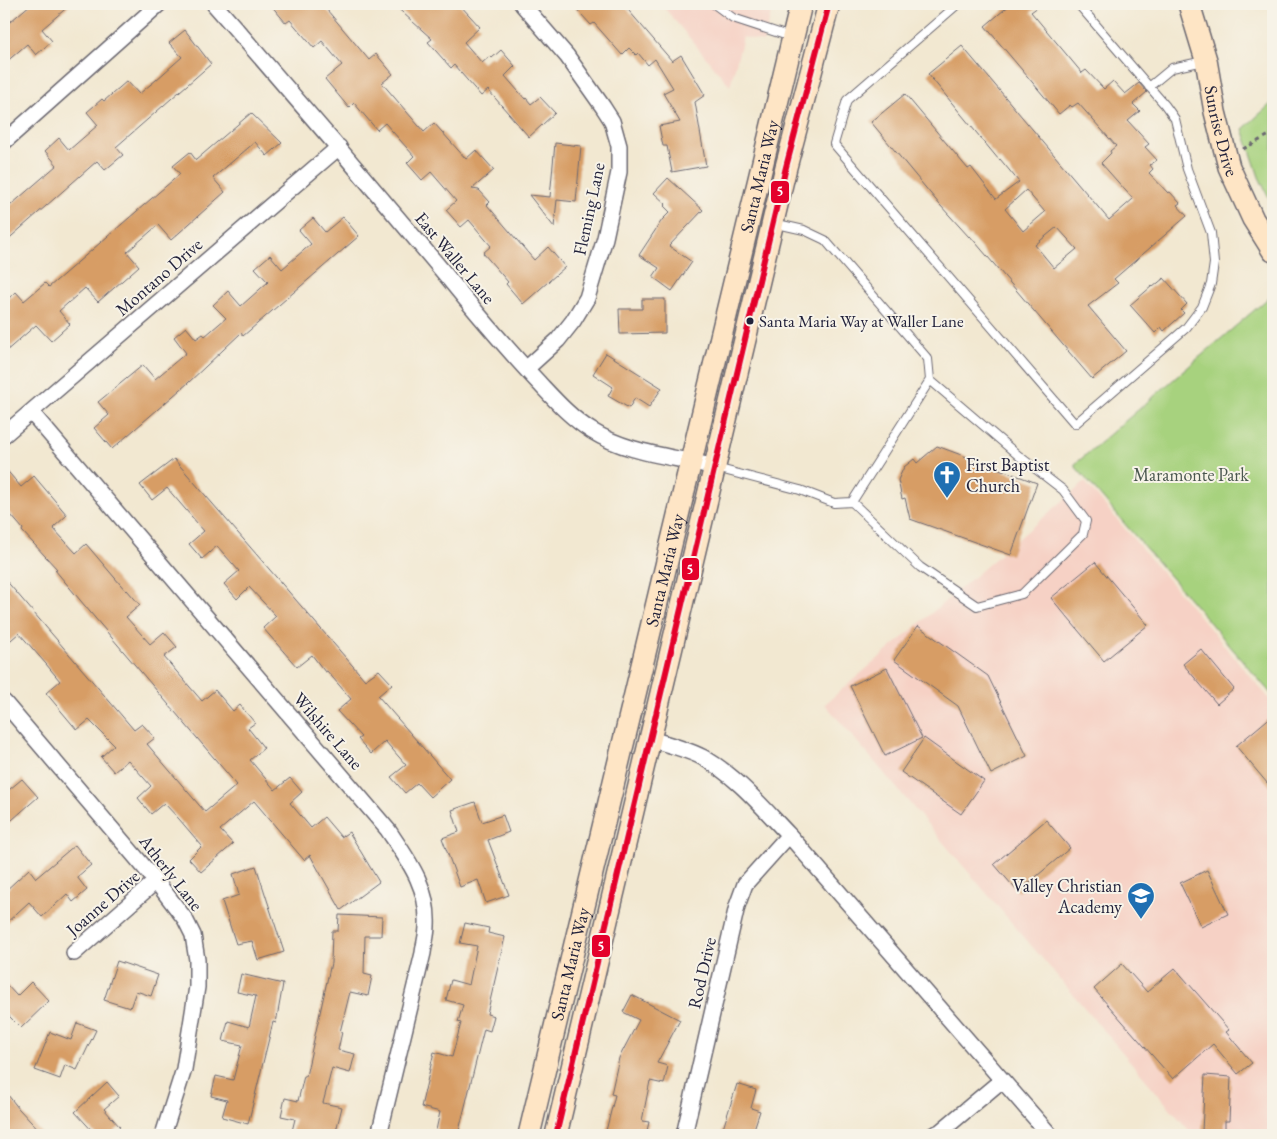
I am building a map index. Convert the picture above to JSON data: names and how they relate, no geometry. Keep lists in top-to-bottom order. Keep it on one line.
{"streets":{"main road":["Sunrise Drive","Santa Maria Way"],"street":["Fleming Lane","East Waller Lane","Montano Drive","Wilshire Lane","Atherly Lane","Joanne Drive","Rod Drive"]},"crossings":[["Santa Maria Way","East Waller Lane"],["Fleming Lane","East Waller Lane"],["East Waller Lane","Montano Drive"],["Montano Drive","Wilshire Lane"],["Atherly Lane","Joanne Drive"]],"parks":["Maramonte Park"],"places":{"other":["Santa Maria Way at Waller Lane"],"church":["First Baptist Church"],"school or university":["Valley Christian Academy"]},"lines":["transit line 5"]}
